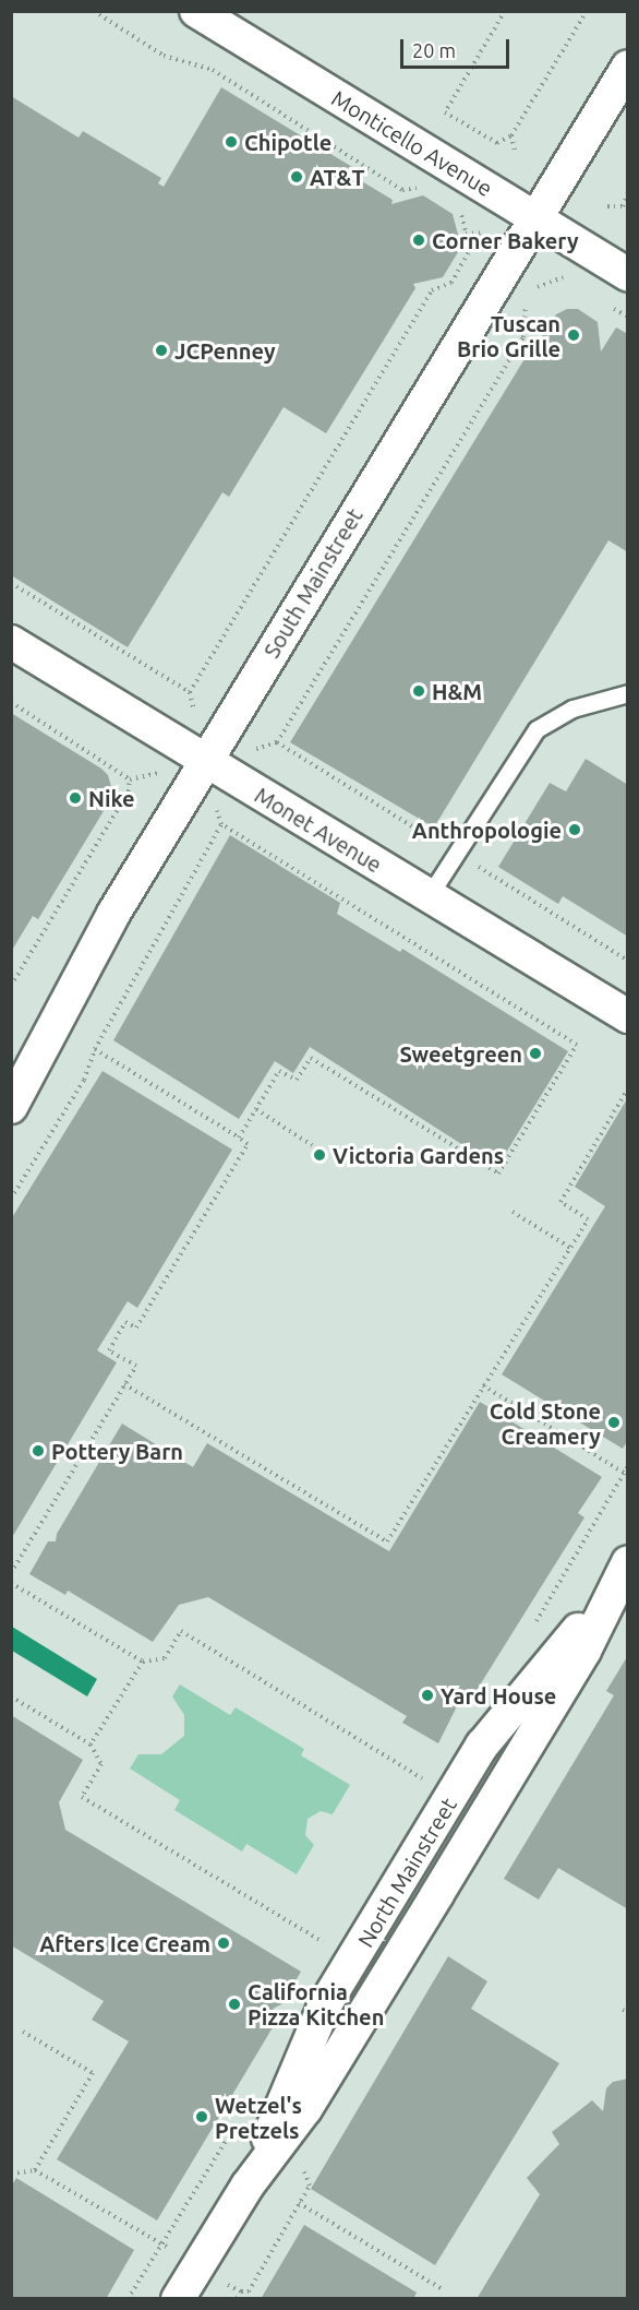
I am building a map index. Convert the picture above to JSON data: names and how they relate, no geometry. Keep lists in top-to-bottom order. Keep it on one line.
{"streets":{"street":["Monticello Avenue","South Mainstreet","Monet Avenue","North Mainstreet"]},"crossings":[["Monticello Avenue","South Mainstreet"],["South Mainstreet","Monet Avenue"]],"places":["Chipotle","AT&T","Corner Bakery","Tuscan Brio Grille","JCPenney","H&M","Nike","Anthropologie","Sweetgreen","Victoria Gardens","Cold Stone Creamery","Pottery Barn","Yard House","Afters Ice Cream","California Pizza Kitchen","Wetzel's Pretzels"],"scale_bar":"20 m"}
